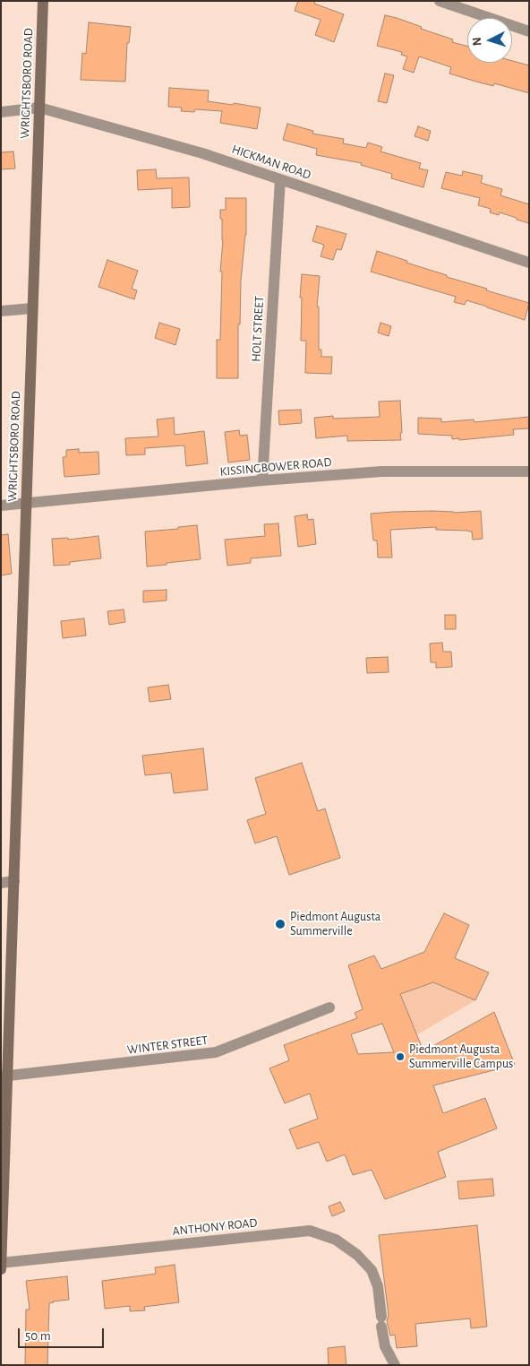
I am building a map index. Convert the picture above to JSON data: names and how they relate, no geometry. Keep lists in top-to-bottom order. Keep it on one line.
{"streets":{"main road":["WRIGHTSBORO ROAD"],"street":["HICKMAN ROAD","HOLT STREET","KISSINGBOWER ROAD","WINTER STREET","ANTHONY ROAD"]},"crossings":[["WRIGHTSBORO ROAD","HICKMAN ROAD"],["WRIGHTSBORO ROAD","KISSINGBOWER ROAD"],["WRIGHTSBORO ROAD","WINTER STREET"],["WRIGHTSBORO ROAD","ANTHONY ROAD"],["HICKMAN ROAD","HOLT STREET"],["HOLT STREET","KISSINGBOWER ROAD"]],"places":["Piedmont Augusta Summerville","Piedmont Augusta Summerville Campus"],"scale_bar":"50 m","north":"left"}
